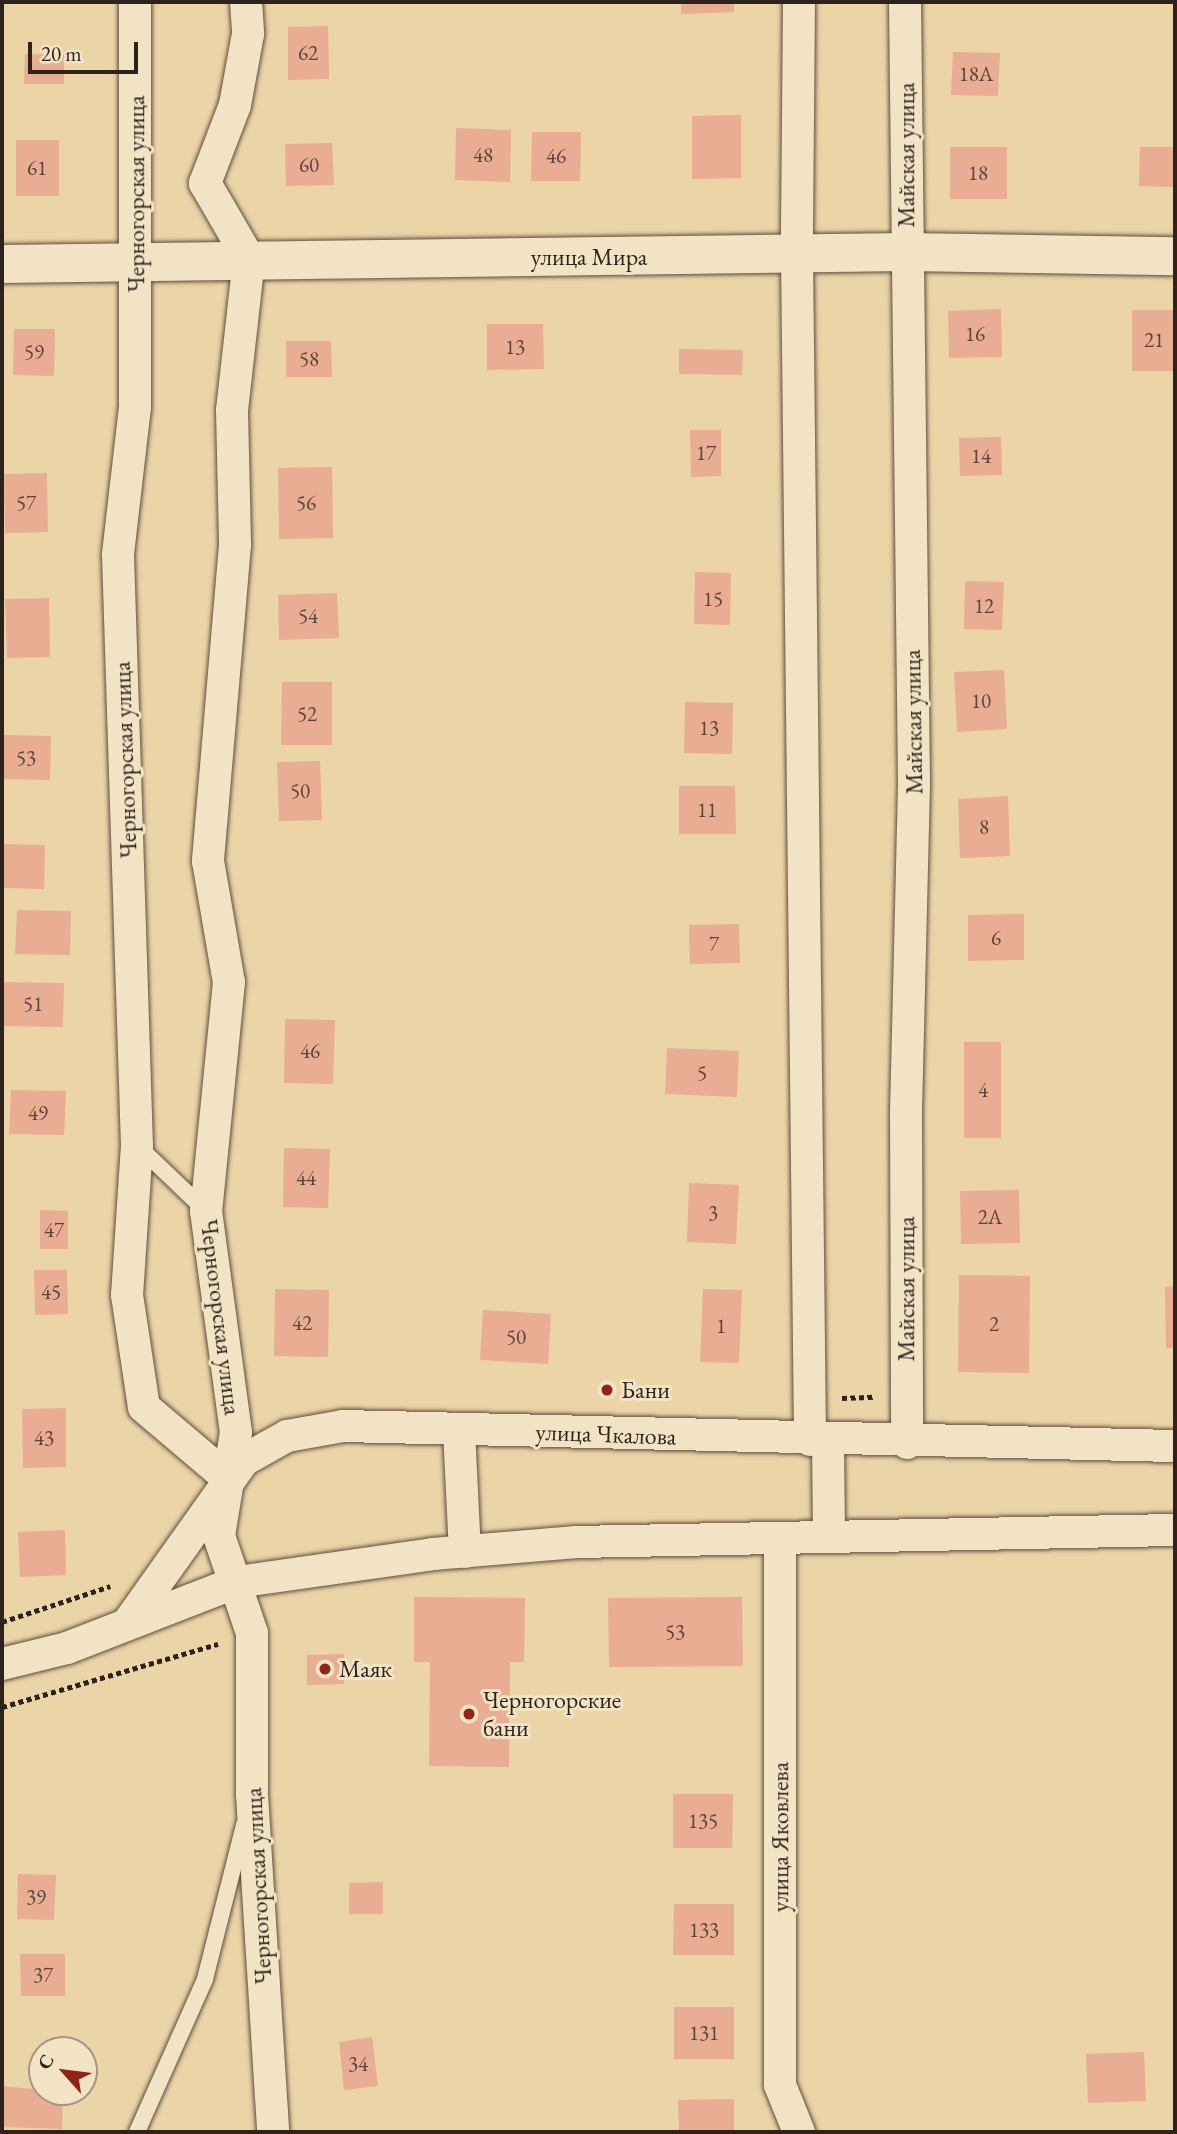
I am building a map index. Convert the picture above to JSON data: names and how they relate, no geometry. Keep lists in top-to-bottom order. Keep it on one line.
{"streets":{"main road":["улица Мира"],"street":["Майская улица","Черногорская улица","улица Чкалова","улица Яковлева"]},"crossings":[["Майская улица","улица Мира"],["Майская улица","улица Чкалова"],["Черногорская улица","улица Мира"],["Черногорская улица","улица Чкалова"]],"places":["Бани","Маяк","Черногорские бани"],"house_numbers":["62","18А","48","46","60","61","18","16","21","13","59","58","17","14","57","56","15","12","54","10","52","13","53","50","11","8","6","7","51","46","5","4","49","44","3","2А","47","45","42","2","1","50","43","53","135","39","133","37","131","34"],"scale_bar":"20 m","north":"top left"}
